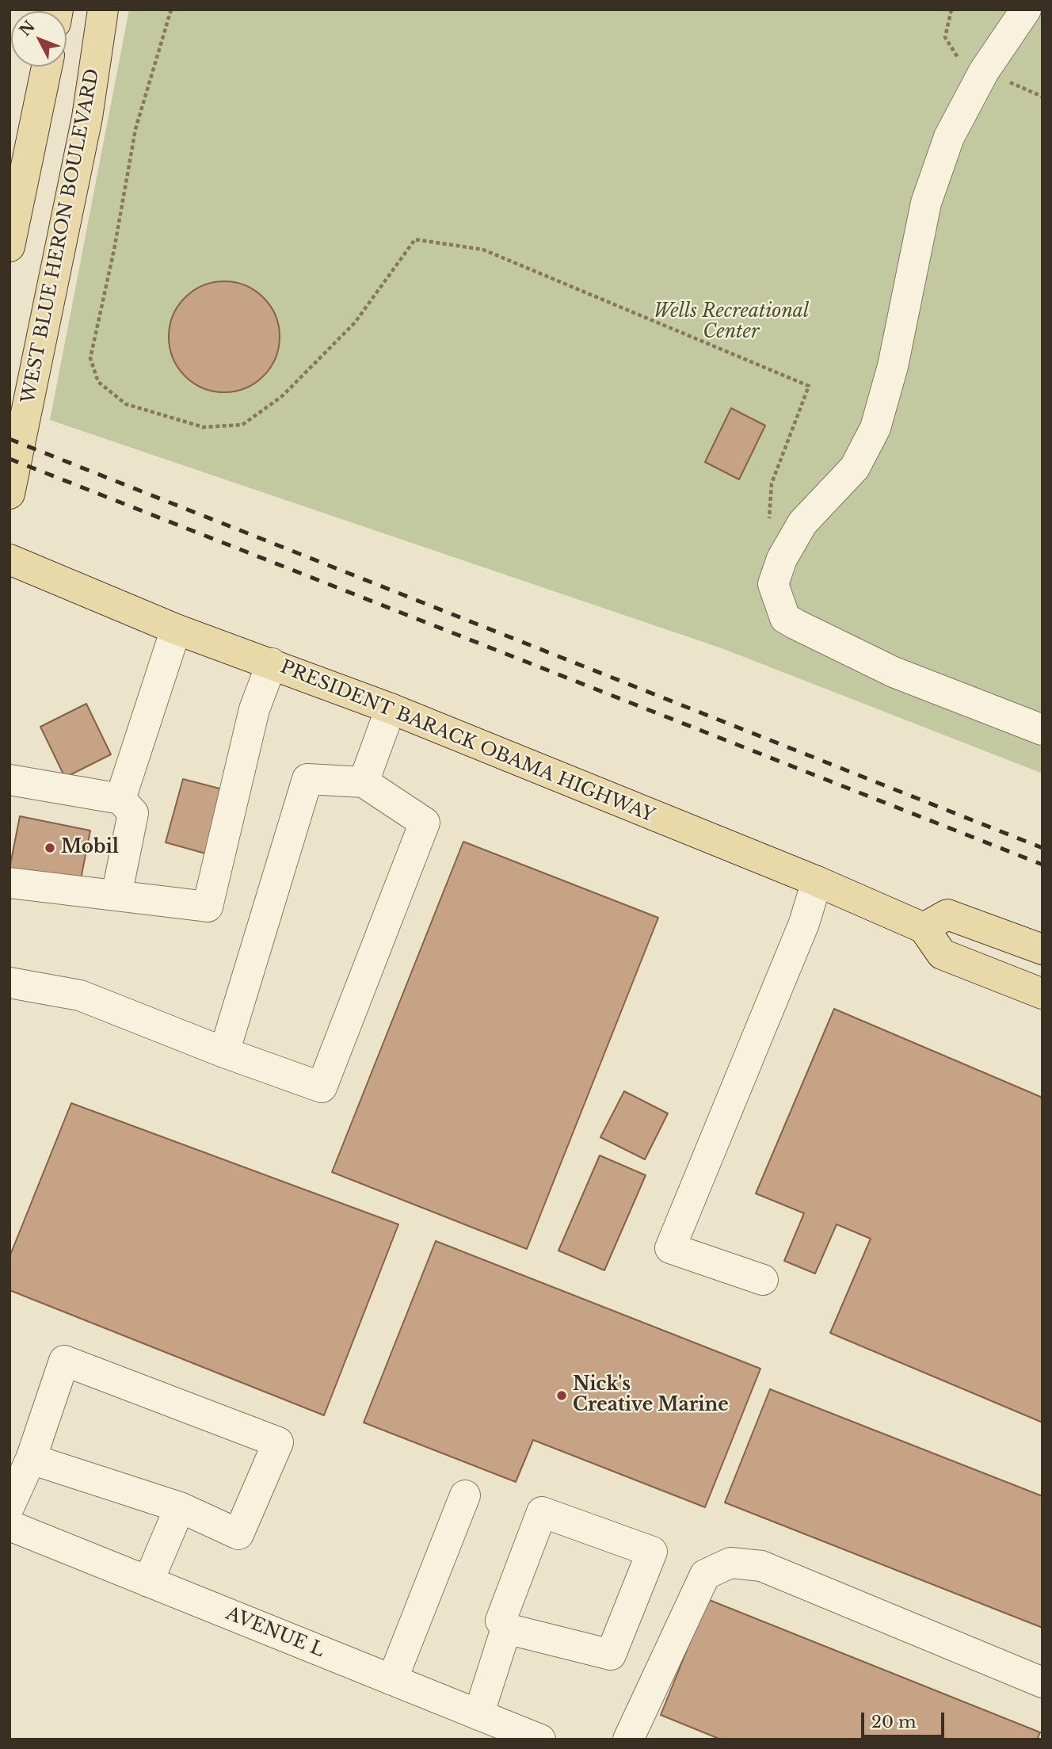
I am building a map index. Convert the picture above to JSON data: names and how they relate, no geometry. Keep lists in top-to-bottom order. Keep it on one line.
{"streets":{"main road":["WEST BLUE HERON BOULEVARD","PRESIDENT BARACK OBAMA HIGHWAY"],"street":["AVENUE L"]},"parks":["Wells Recreational Center"],"places":["Mobil","Nick's Creative Marine"],"scale_bar":"20 m","north":"top left"}
